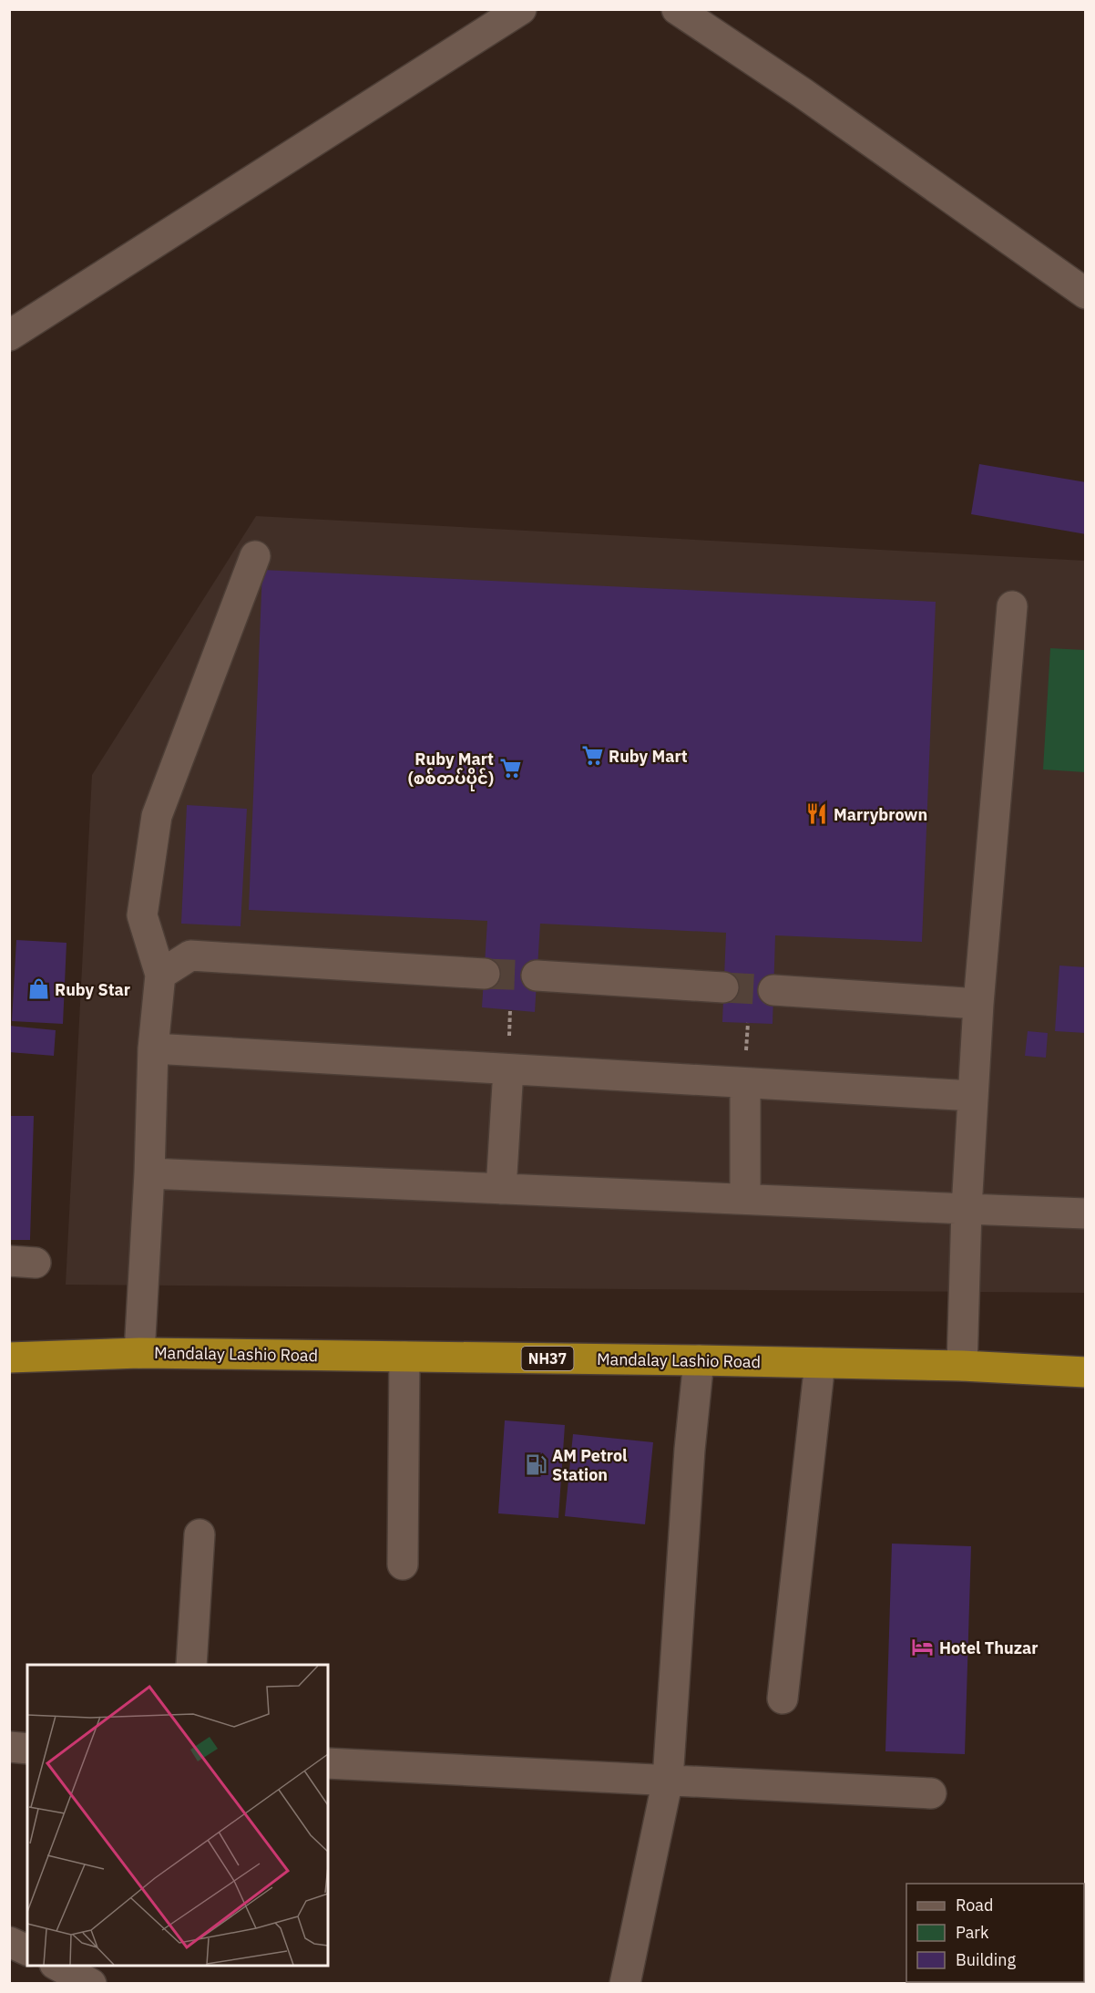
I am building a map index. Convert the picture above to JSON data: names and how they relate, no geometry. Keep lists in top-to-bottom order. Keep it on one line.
{"streets":{"highway":["Mandalay Lashio Road","NH37"]},"places":{"supermarket":["Ruby Mart","Ruby Mart (စစ်တပ်ပိုင်)"],"restaurant":["Marrybrown"],"shop":["Ruby Star"],"fuel station":["AM Petrol Station"],"hotel":["Hotel Thuzar"]},"legend":["Road","Park","Building"]}
